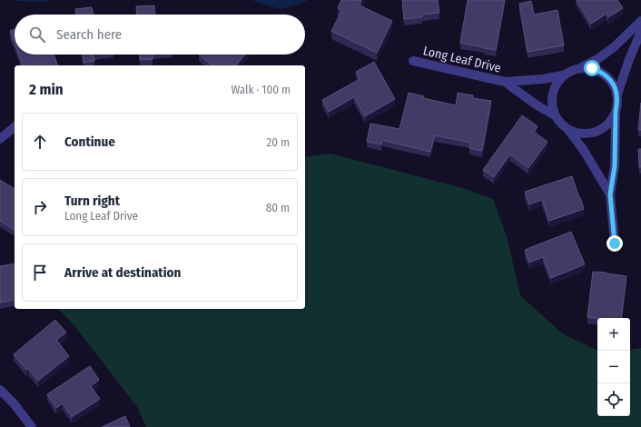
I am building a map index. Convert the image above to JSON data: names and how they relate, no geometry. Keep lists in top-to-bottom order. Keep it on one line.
{"streets":{"street":["Long Leaf Drive"]},"page":{"search":"Search here","heading":["2 min","Walk · 100 m"],"list":[["Continue","20 m"],["Turn right","Long Leaf Drive","80 m"],"Arrive at destination"],"map_buttons":["+","−"]}}
